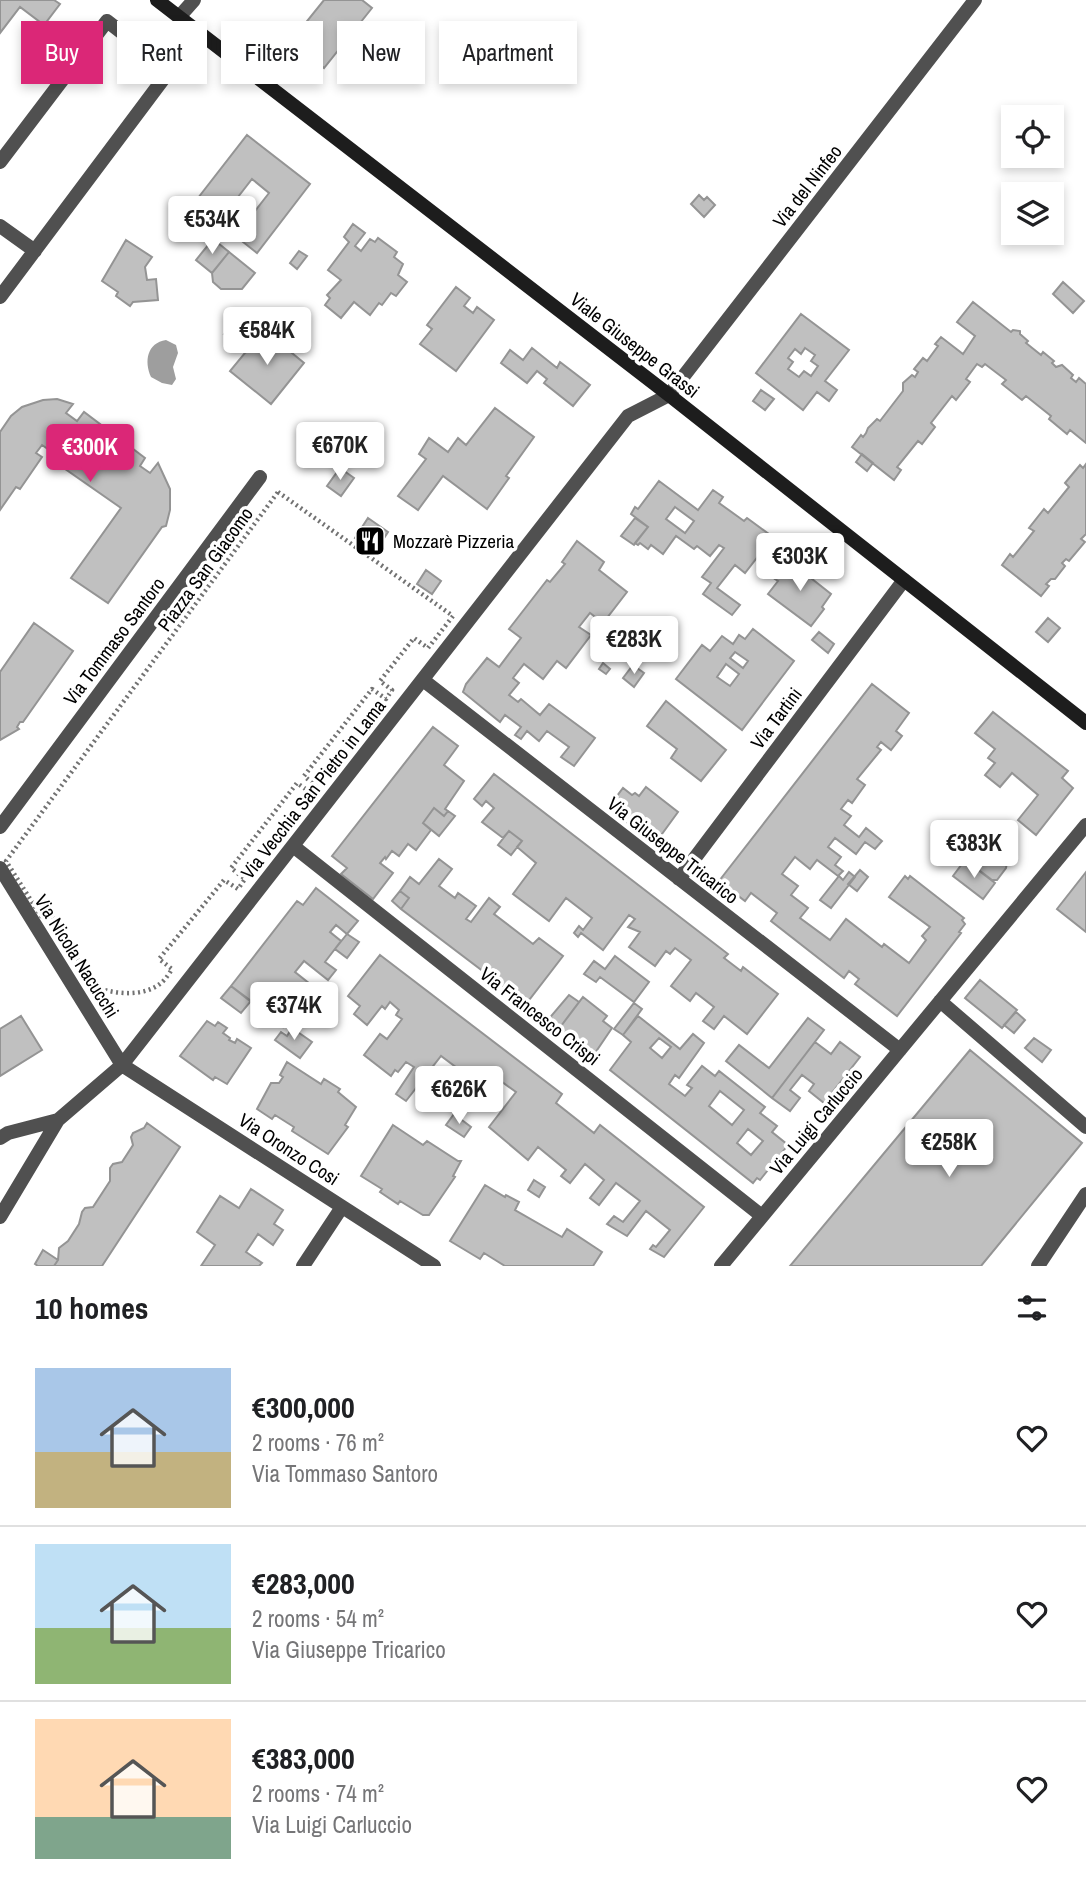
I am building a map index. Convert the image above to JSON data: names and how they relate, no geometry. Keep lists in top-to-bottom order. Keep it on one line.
{"streets":{"main road":["Viale Giuseppe Grassi"],"street":["Via del Ninfeo","Via Tommaso Santoro","Via Tartini","Via Vecchia San Pietro in Lama","Via Giuseppe Tricarico","Via Nicola Nacucchi","Via Francesco Crispi","Via Luigi Carluccio","Via Oronzo Cosi"],"path":["Piazza San Giacomo"]},"crossings":[["Via del Ninfeo","Viale Giuseppe Grassi"],["Via del Ninfeo","Via Vecchia San Pietro in Lama"],["Viale Giuseppe Grassi","Via Tartini"],["Viale Giuseppe Grassi","Via Vecchia San Pietro in Lama"],["Piazza San Giacomo","Via Nicola Nacucchi"],["Via Tartini","Via Giuseppe Tricarico"],["Via Vecchia San Pietro in Lama","Via Giuseppe Tricarico"],["Via Vecchia San Pietro in Lama","Via Nicola Nacucchi"],["Via Vecchia San Pietro in Lama","Via Francesco Crispi"],["Via Vecchia San Pietro in Lama","Via Oronzo Cosi"],["Via Giuseppe Tricarico","Via Luigi Carluccio"],["Via Nicola Nacucchi","Via Oronzo Cosi"],["Via Francesco Crispi","Via Luigi Carluccio"]],"places":{"restaurant":["Mozzarè Pizzeria"]},"page":{"chip":["Buy","Rent","Filters","New","Apartment"],"price":["€534K","€584K","€670K","€300K","€303K","€283K","€383K","€374K","€626K","€258K"],"heading":"10 homes","list":[{"name":"€300,000","note":"2 rooms · 76 m² · Via Tommaso Santoro"},{"name":"€283,000","note":"2 rooms · 54 m² · Via Giuseppe Tricarico"},{"name":"€383,000","note":"2 rooms · 74 m² · Via Luigi Carluccio"}]}}
